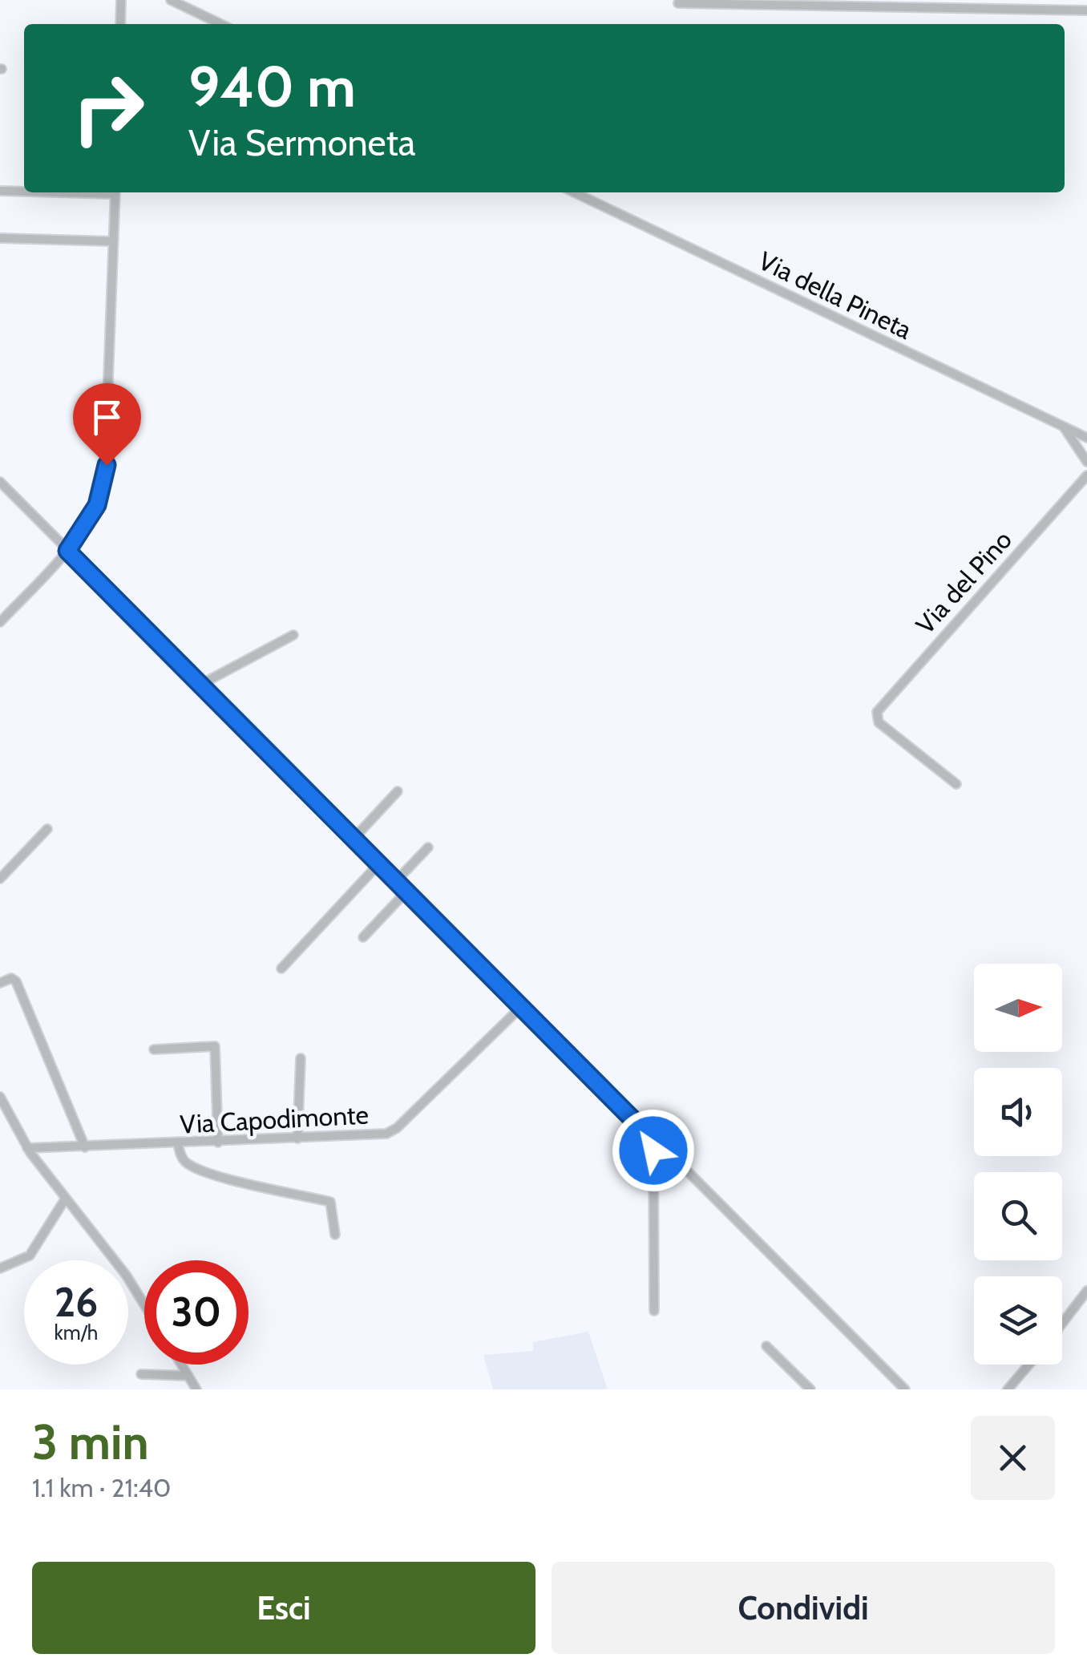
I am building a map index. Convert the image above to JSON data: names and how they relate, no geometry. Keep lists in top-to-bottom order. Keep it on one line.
{"streets":{"street":["Via della Pineta","Via del Pino","Via Capodimonte"]},"north":"right","page":{"turn":["940 m","Via Sermoneta"],"speed":"26 km/h","limit":"30","heading":["3 min","1.1 km · 21:40"],"buttons":["Esci","Condividi"]}}
